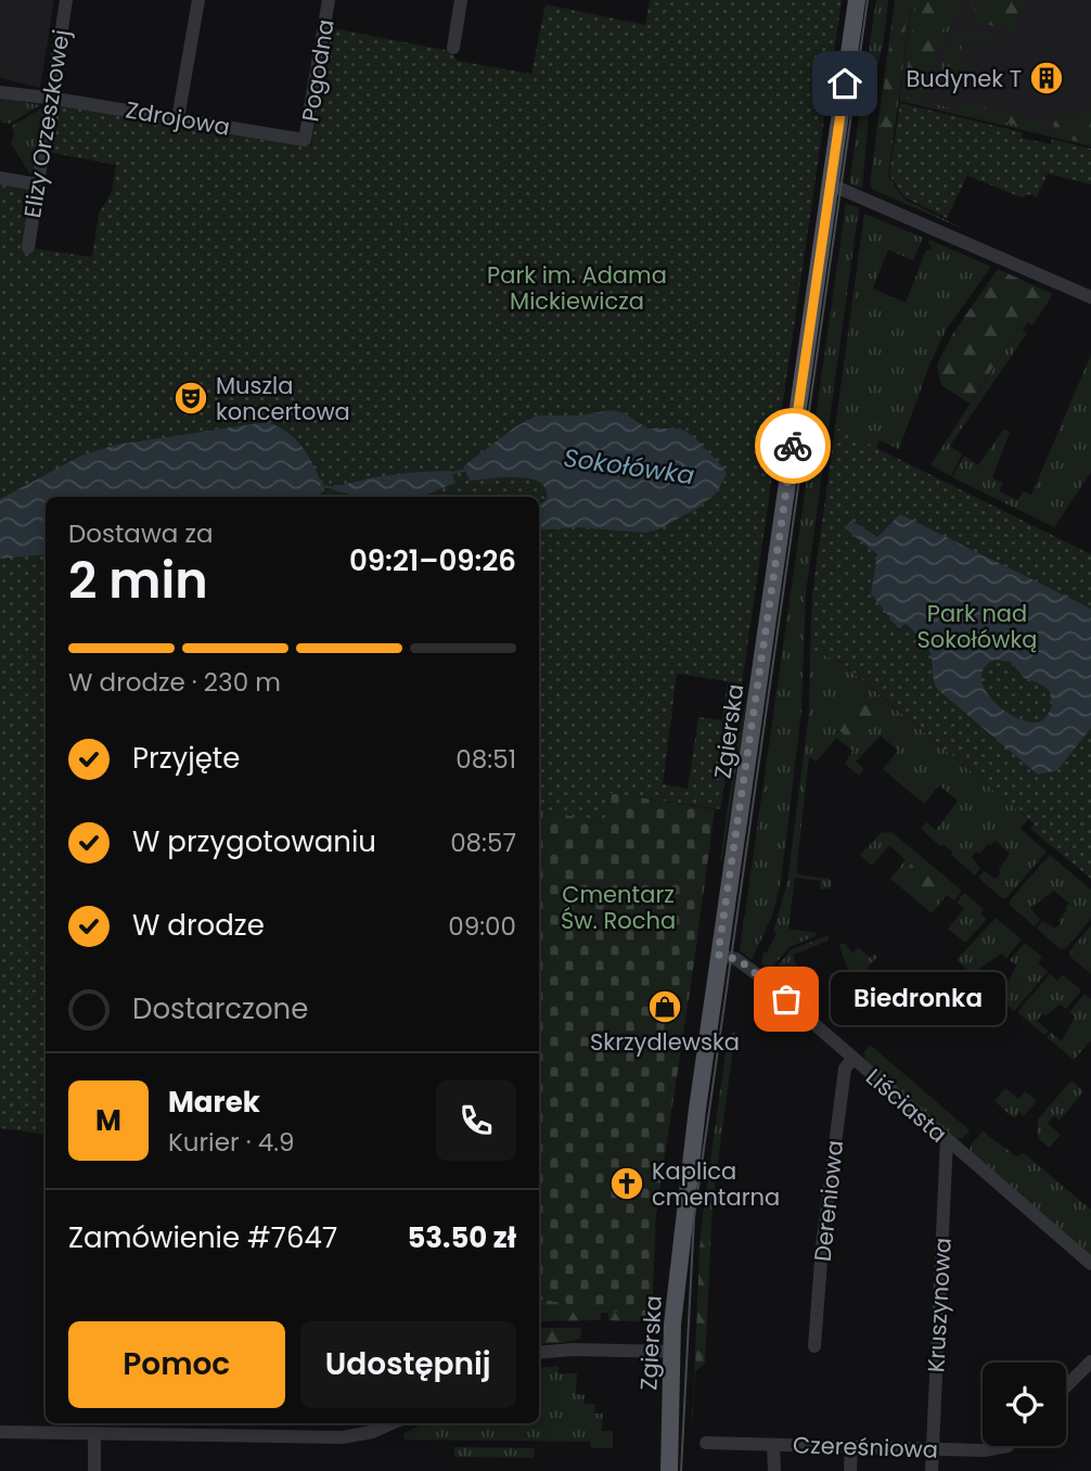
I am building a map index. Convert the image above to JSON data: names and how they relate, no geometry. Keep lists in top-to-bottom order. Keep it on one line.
{"streets":{"main road":["Zgierska"],"street":["Pogodna","Zdrojowa","Elizy Orzeszkowej","Liściasta","Dereniowa","Kruszynowa","Czereśniowa"]},"crossings":[["Pogodna","Zdrojowa"],["Zdrojowa","Elizy Orzeszkowej"],["Zgierska","Liściasta"],["Liściasta","Dereniowa"],["Liściasta","Kruszynowa"],["Kruszynowa","Czereśniowa"]],"water":["Sokołówka"],"parks":["Park im. Adama Mickiewicza","Park nad Sokołówką","Cmentarz Św. Rocha"],"places":{"building":["Budynek T"],"theatre":["Muszla koncertowa"],"other":["Biedronka"],"shop":["Skrzydlewska"],"church":["Kaplica cmentarna"]},"page":{"heading":["2 min","Dostawa za","09:21–09:26"],"panel":["Marek","Kurier · 4.9","Zamówienie #7647","53.50 zł"],"bar":"W drodze · 230 m","list":[["Przyjęte","08:51"],["W przygotowaniu","08:57"],["W drodze","09:00"],"Dostarczone"],"bubble":"Biedronka","round":"M","buttons":["Pomoc","Udostępnij"]}}
